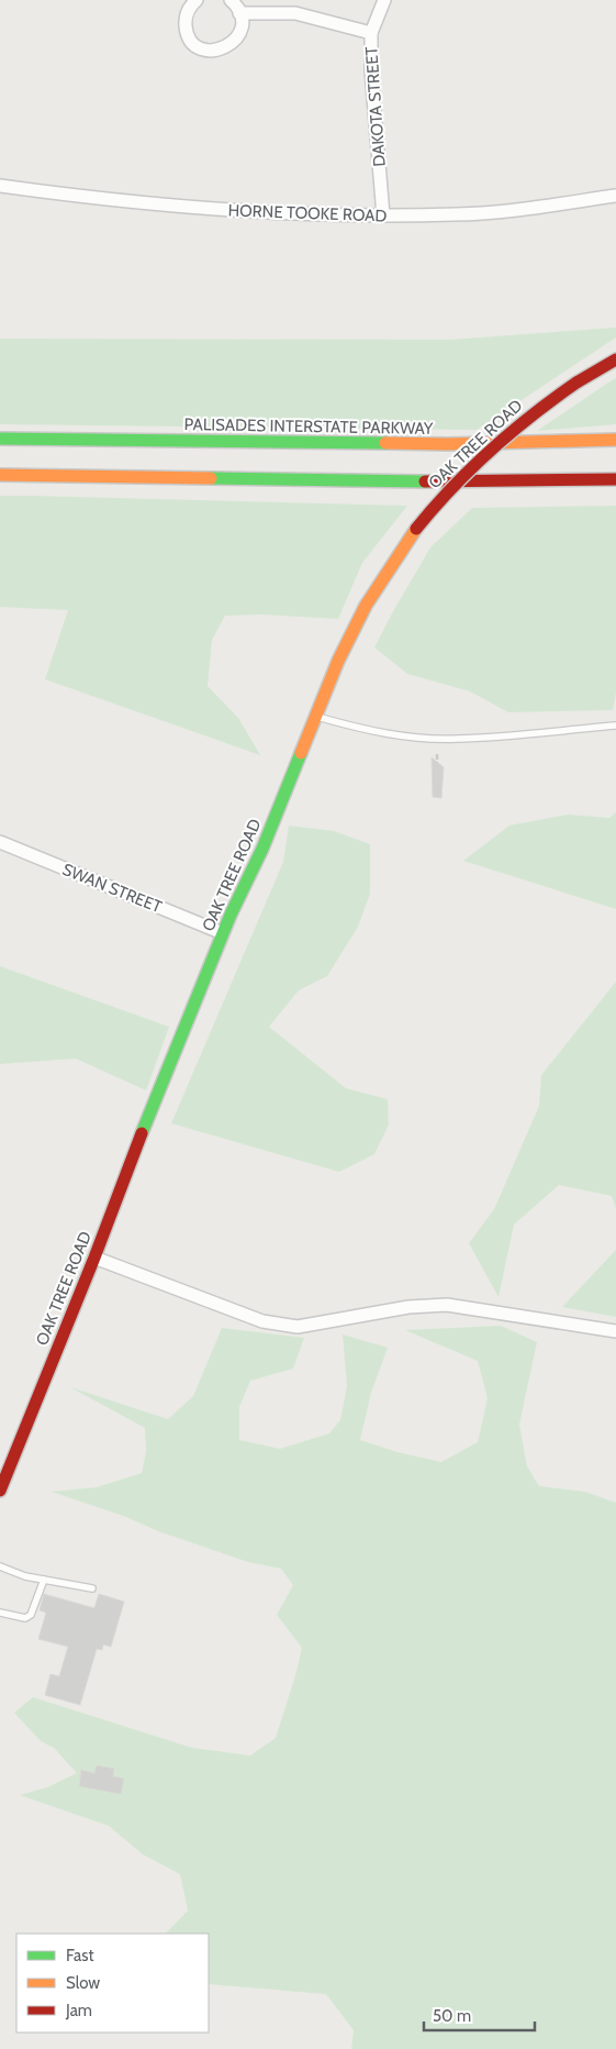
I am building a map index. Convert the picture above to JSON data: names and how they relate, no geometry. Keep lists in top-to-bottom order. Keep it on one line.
{"streets":{"main road":["PALISADES INTERSTATE PARKWAY","OAK TREE ROAD"],"street":["DAKOTA STREET","HORNE TOOKE ROAD","SWAN STREET"]},"crossings":[["DAKOTA STREET","HORNE TOOKE ROAD"],["OAK TREE ROAD","SWAN STREET"]],"legend":["Fast","Slow","Jam"],"scale_bar":"50 m"}
